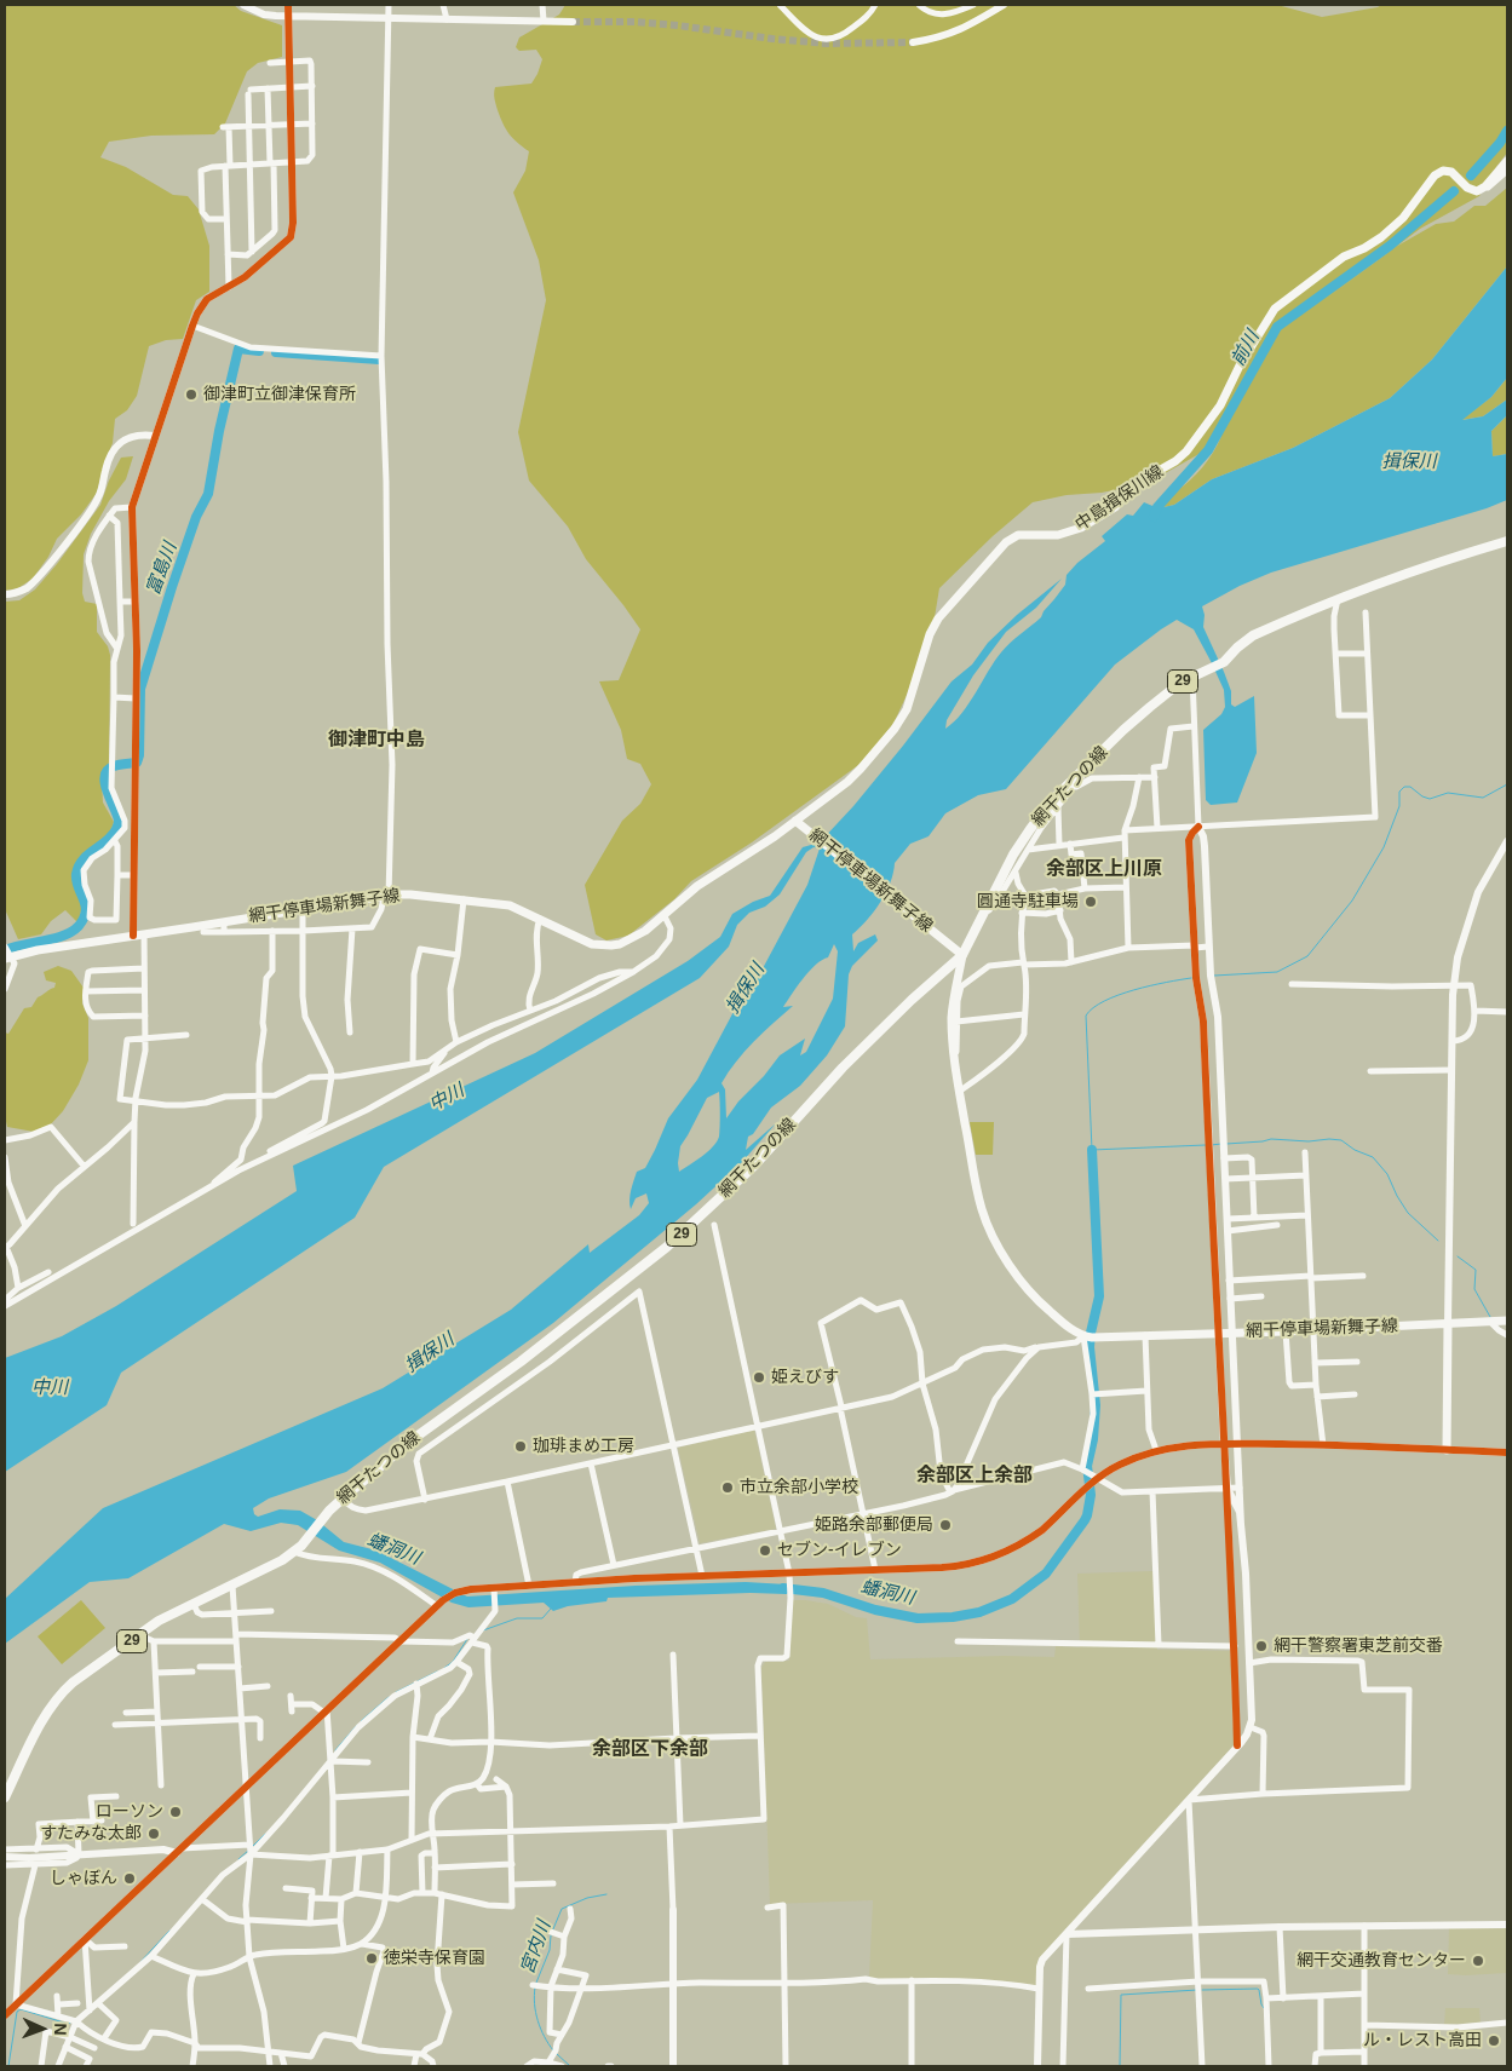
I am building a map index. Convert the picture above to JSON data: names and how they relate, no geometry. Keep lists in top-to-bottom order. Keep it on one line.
{"streets":{"main road":["中島揖保川線","29","網干たつの線","網干停車場新舞子線"]},"crossings":[["中島揖保川線","網干停車場新舞子線"],["網干たつの線","網干停車場新舞子線"]],"districts":["御津町中島","余部区上川原","余部区上余部","余部区下余部"],"water":["前川","揖保川","富島川","中川","蟠洞川","宮内川"],"places":["御津町立御津保育所","圓通寺駐車場","姫えびす","珈琲まめ工房","市立余部小学校","姫路余部郵便局","セブン-イレブン","網干警察署東芝前交番","ローソン","すたみな太郎","しゃぼん","徳栄寺保育園","網干交通教育センター","ル・レスト高田"],"north":"right"}
